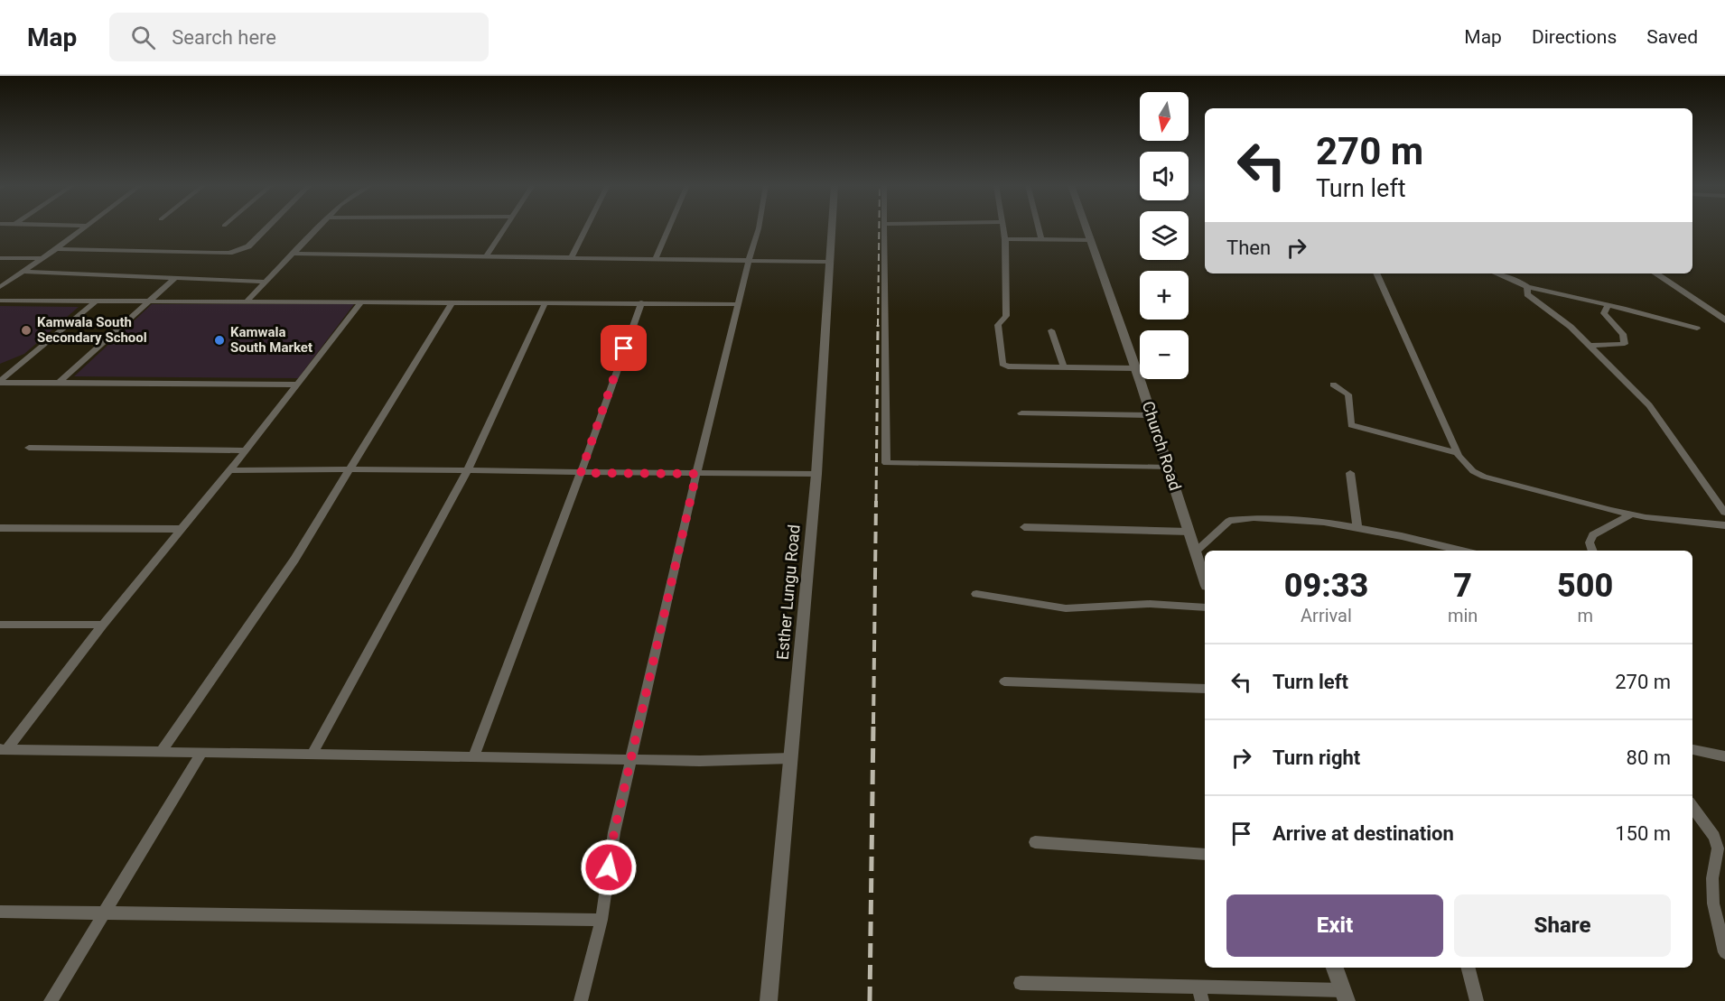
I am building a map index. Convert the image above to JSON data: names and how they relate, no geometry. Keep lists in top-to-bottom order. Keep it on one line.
{"streets":{"street":["Church Road","Esther Lungu Road"]},"places":["Kamwala South Secondary School","Kamwala South Market"],"north":"bottom","page":{"header":"Map","search":"Search here","nav":["Map","Directions","Saved"],"map_buttons":["+","−"],"turn":["270 m","Turn left"],"then":"Then","eta":["09:33","Arrival","7","min","500","m"],"list":[{"name":"Turn left","value":"270 m"},{"name":"Turn right","value":"80 m"},{"name":"Arrive at destination","value":"150 m"}],"buttons":["Exit","Share"]}}
